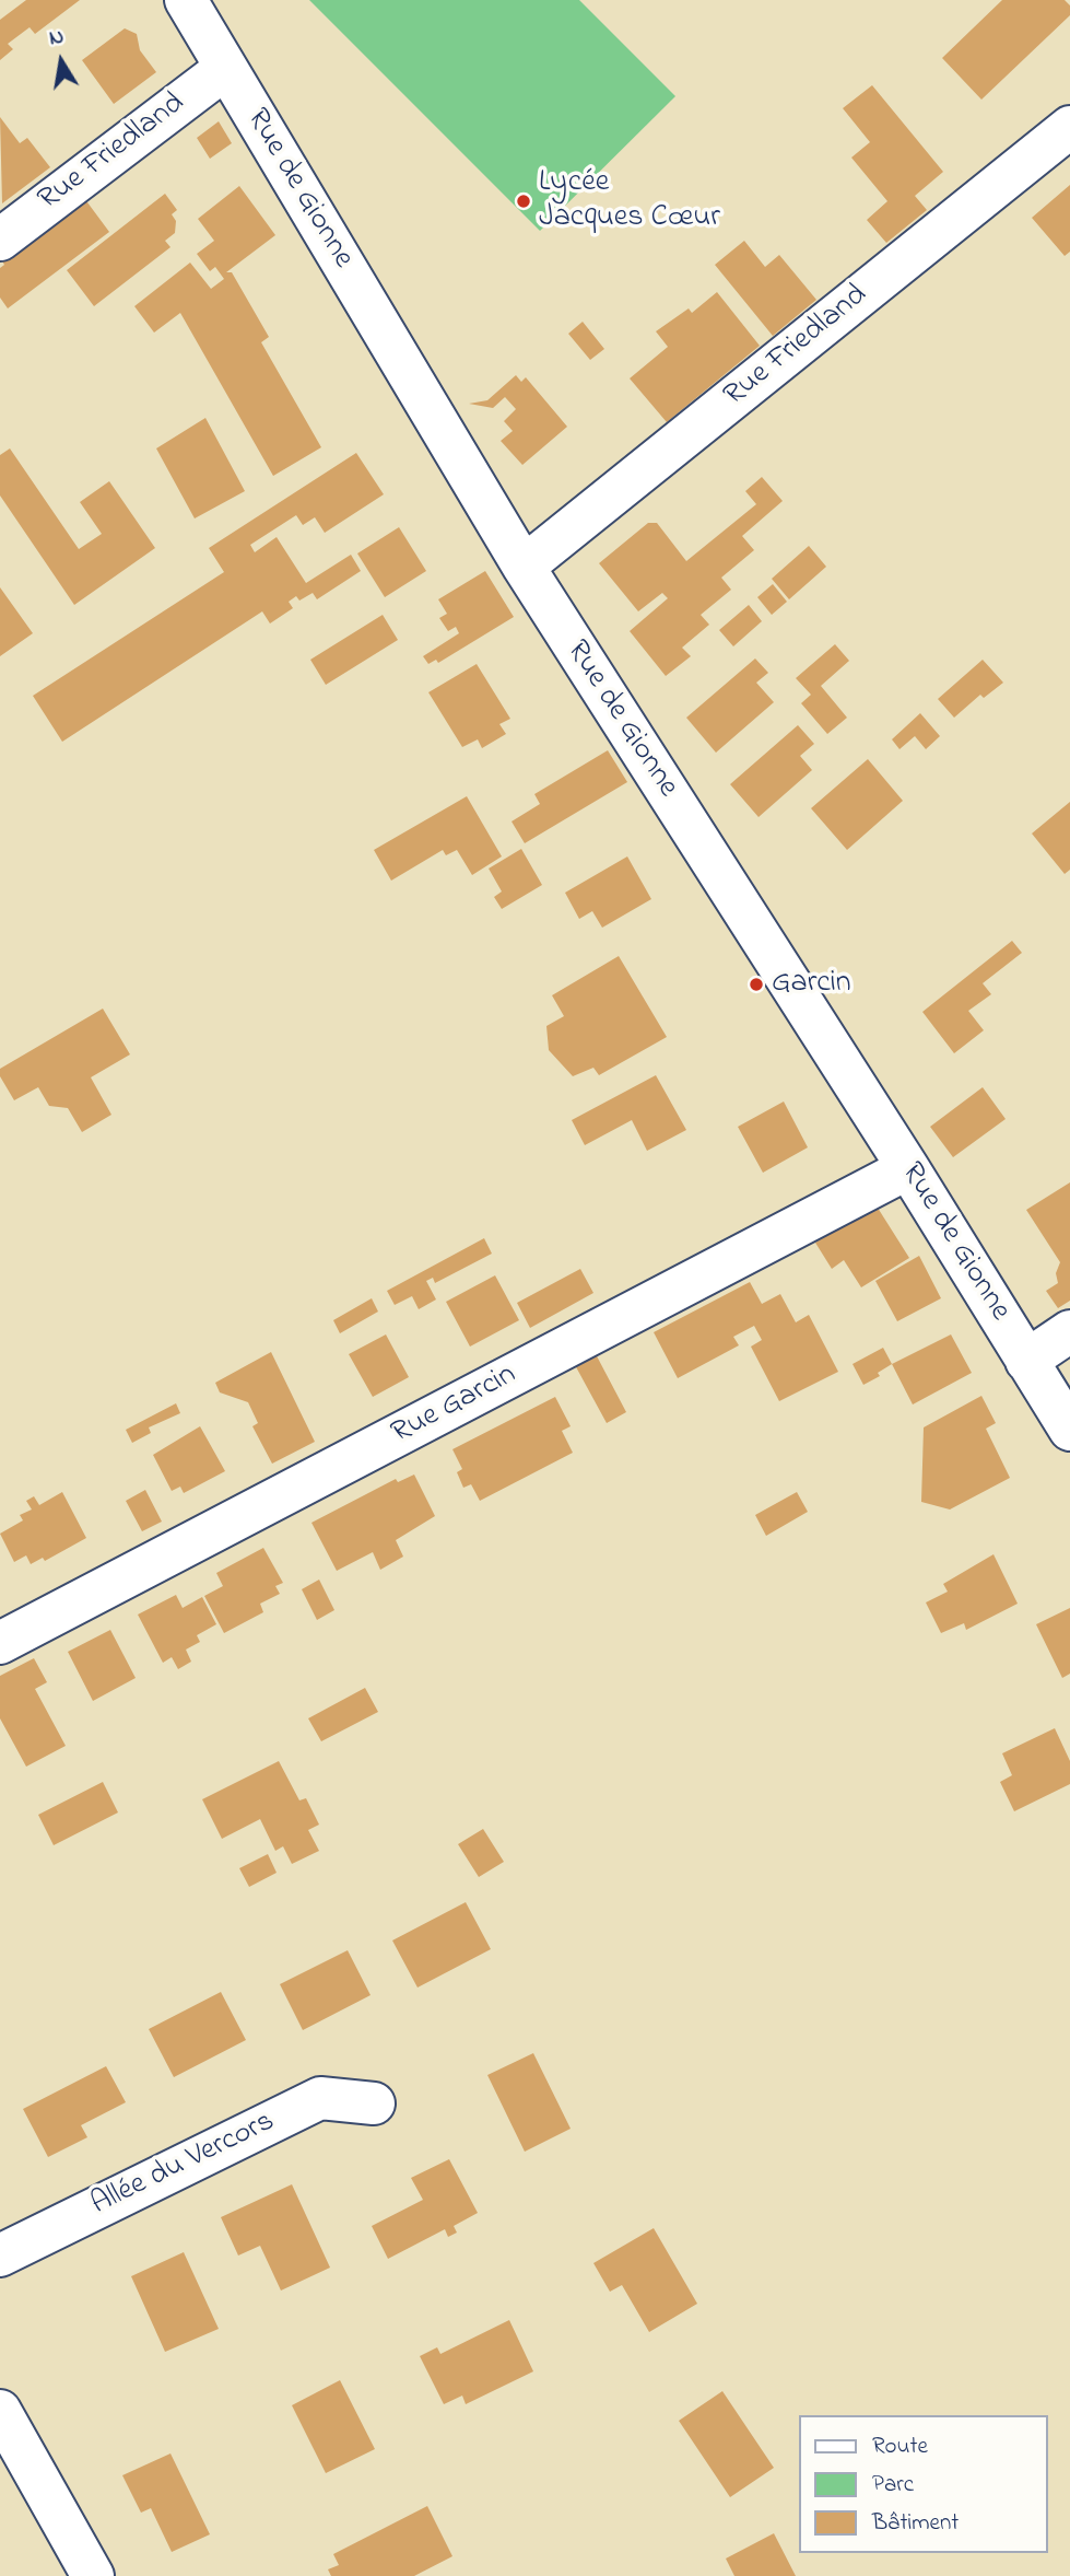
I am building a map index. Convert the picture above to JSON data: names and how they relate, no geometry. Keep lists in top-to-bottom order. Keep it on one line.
{"streets":{"street":["Rue Friedland","Rue de Gionne","Rue Garcin","Allée du Vercors"]},"crossings":[["Rue Friedland","Rue de Gionne"],["Rue de Gionne","Rue Garcin"]],"places":["Lycée Jacques Cœur","Garcin"],"legend":["Route","Parc","Bâtiment"],"north":"top"}
